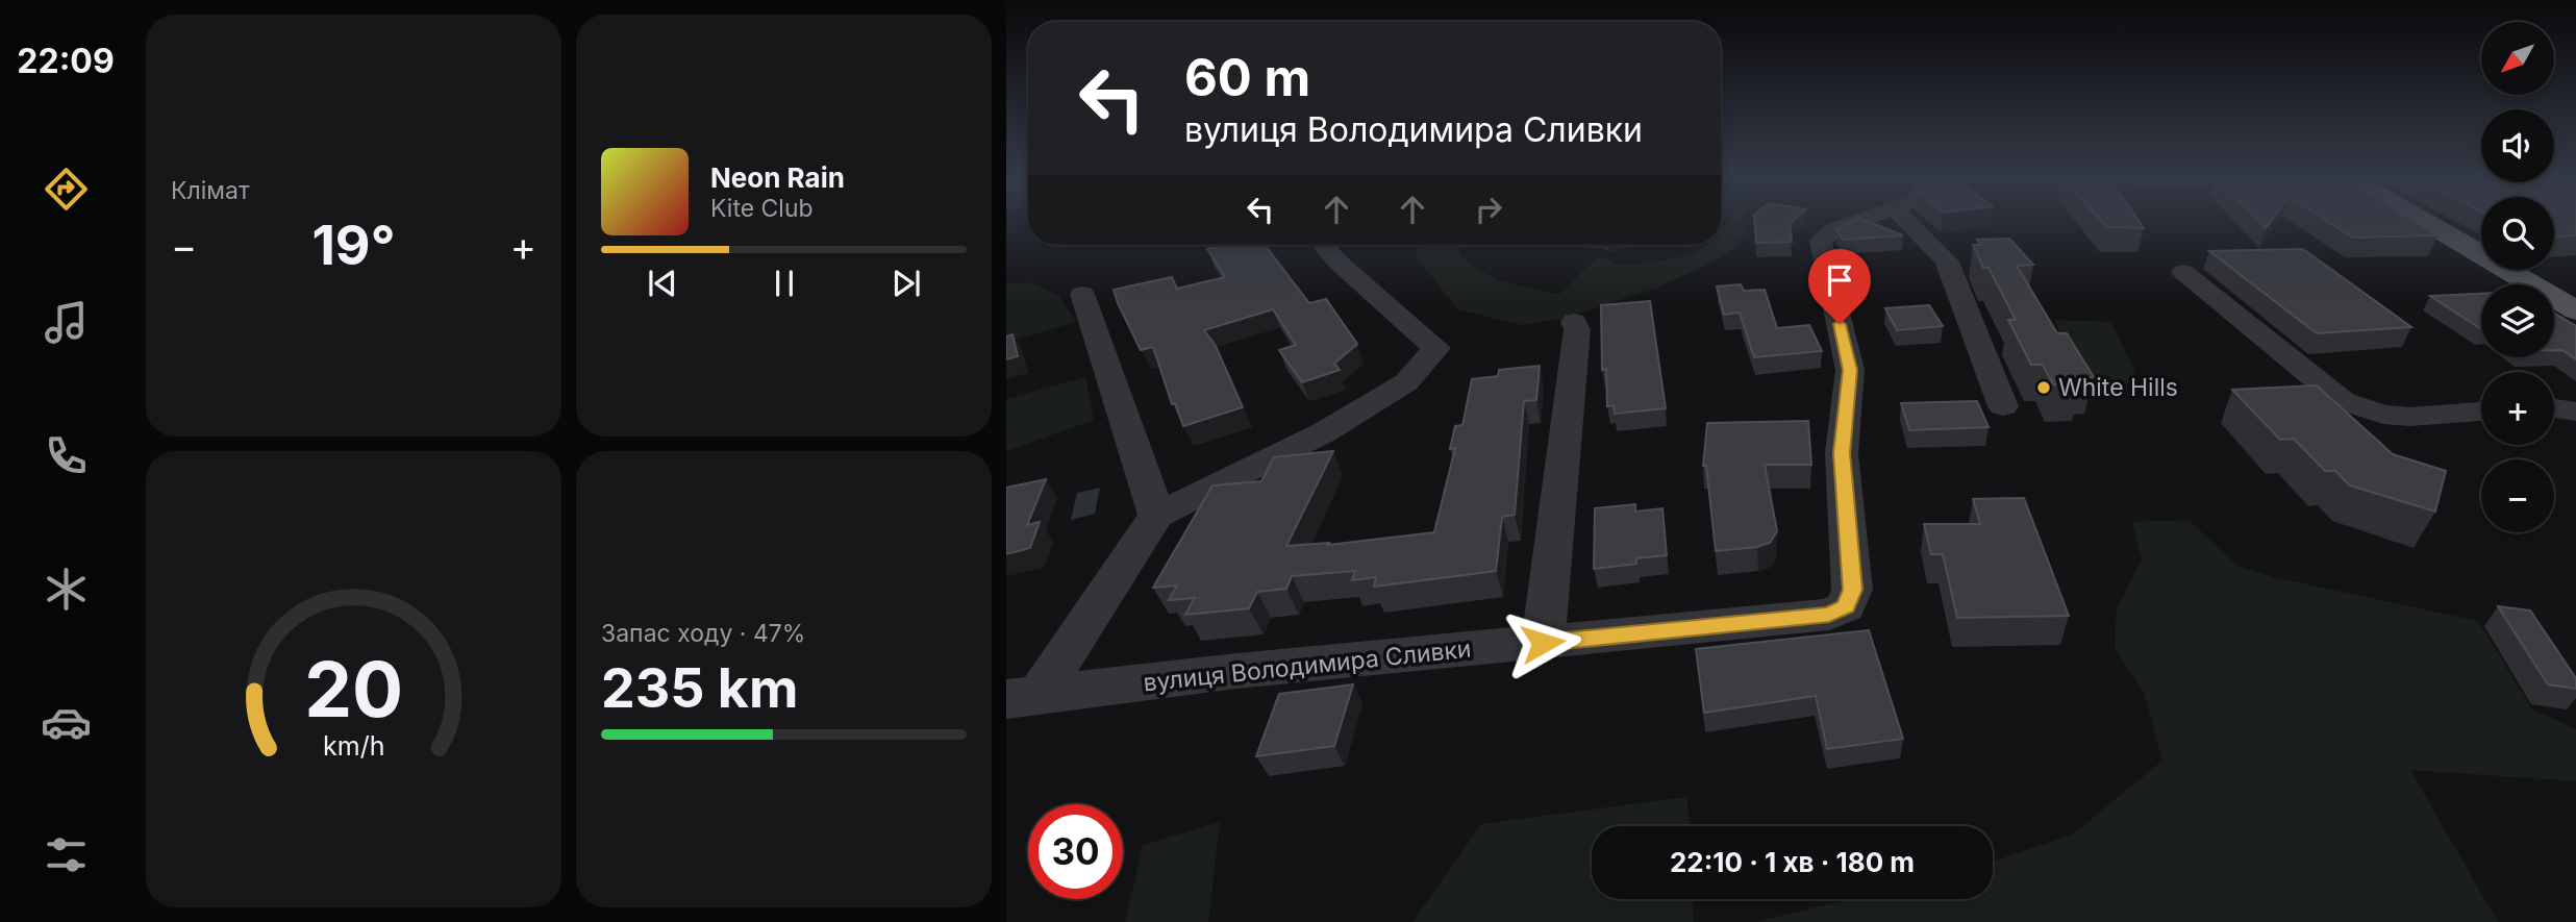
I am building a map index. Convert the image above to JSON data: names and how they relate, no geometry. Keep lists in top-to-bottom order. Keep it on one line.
{"streets":{"street":["вулиця Володимира Сливки"]},"places":["White Hills"],"north":"bottom left","page":{"tabs":"22:09","tile":["Клімат",["Запас ходу · 47%","235 km"]],"map_buttons":["+","−"],"turn":["60 m","вулиця Володимира Сливки"],"song":["Neon Rain","Kite Club"],"heat":["−","19°","+"],"limit":"30","trip":"22:10 · 1 хв · 180 m","gauge":["20","km/h"]}}
